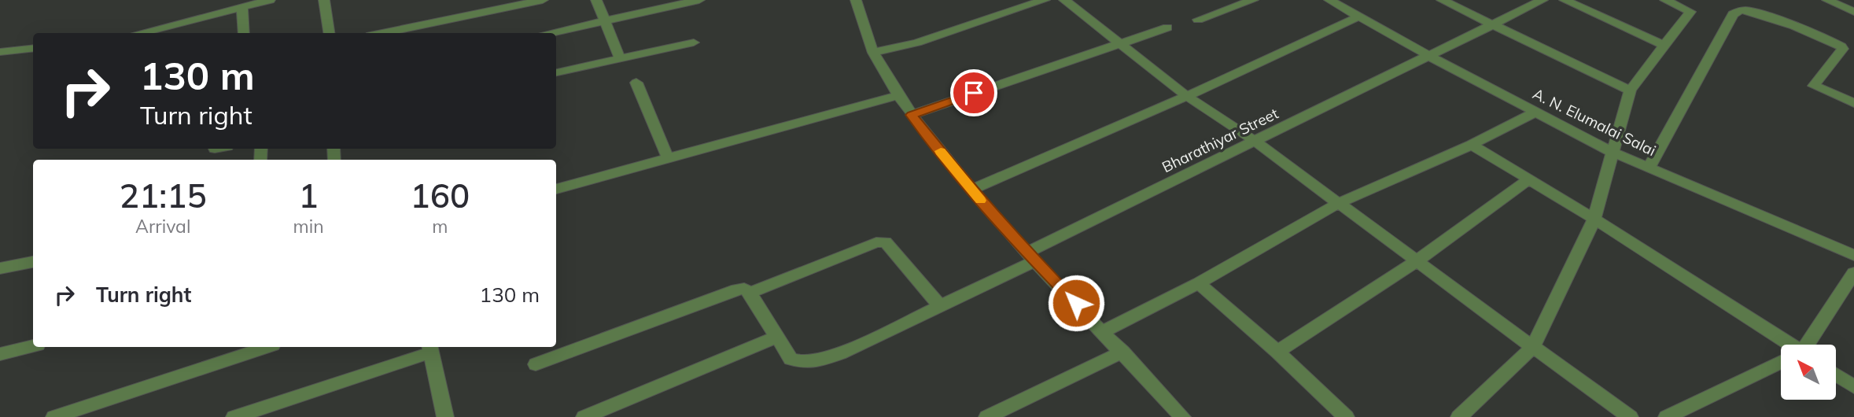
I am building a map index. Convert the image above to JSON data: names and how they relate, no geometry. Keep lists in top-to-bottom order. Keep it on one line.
{"streets":{"street":["A. N. Elumalai Salai","Bharathiyar Street"]},"crossings":[["A. N. Elumalai Salai","Bharathiyar Street"]],"north":"top left","page":{"turn":["130 m","Turn right"],"eta":["21:15","Arrival","1","min","160","m"],"list":[{"name":"Turn right","value":"130 m"}]}}
